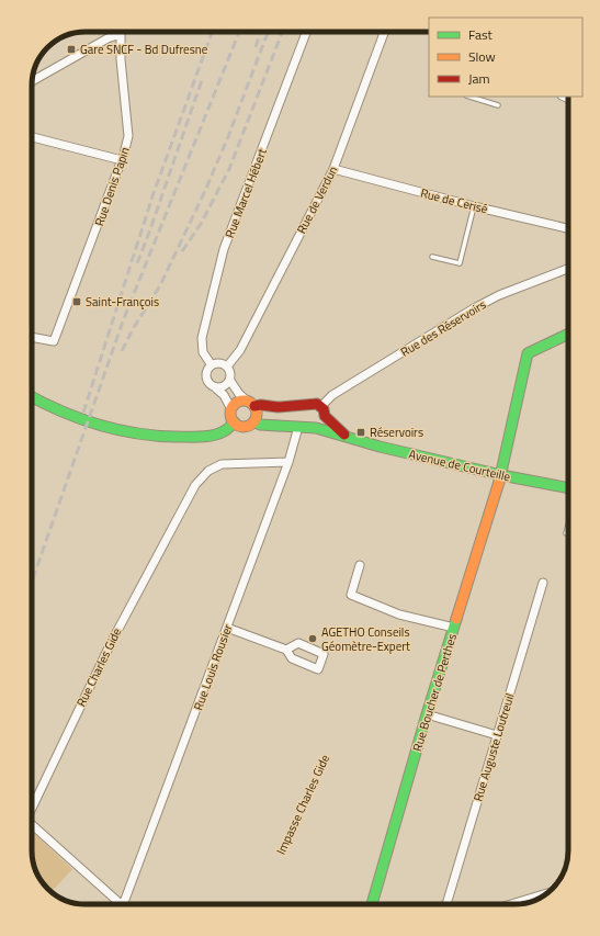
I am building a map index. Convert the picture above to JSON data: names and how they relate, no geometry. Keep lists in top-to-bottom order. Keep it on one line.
{"streets":{"street":["Rue Denis Papin","Rue Marcel Hébert","Rue de Verdun","Rue de Cerisé","Rue des Réservoirs","Avenue de Courteille","Rue Charles Gide","Rue Louis Rousier","Rue Boucher de Perthes","Rue Auguste Loutreuil"],"path":["Impasse Charles Gide"]},"crossings":[["Rue Marcel Hébert","Rue de Verdun"],["Rue de Verdun","Rue de Cerisé"],["Rue des Réservoirs","Avenue de Courteille"],["Avenue de Courteille","Rue Louis Rousier"],["Avenue de Courteille","Rue Boucher de Perthes"]],"places":{"transit":["Gare SNCF - Bd Dufresne","Saint-François","Réservoirs"],"other":["AGETHO Conseils Géomètre-Expert"]},"legend":["Fast","Slow","Jam"]}
